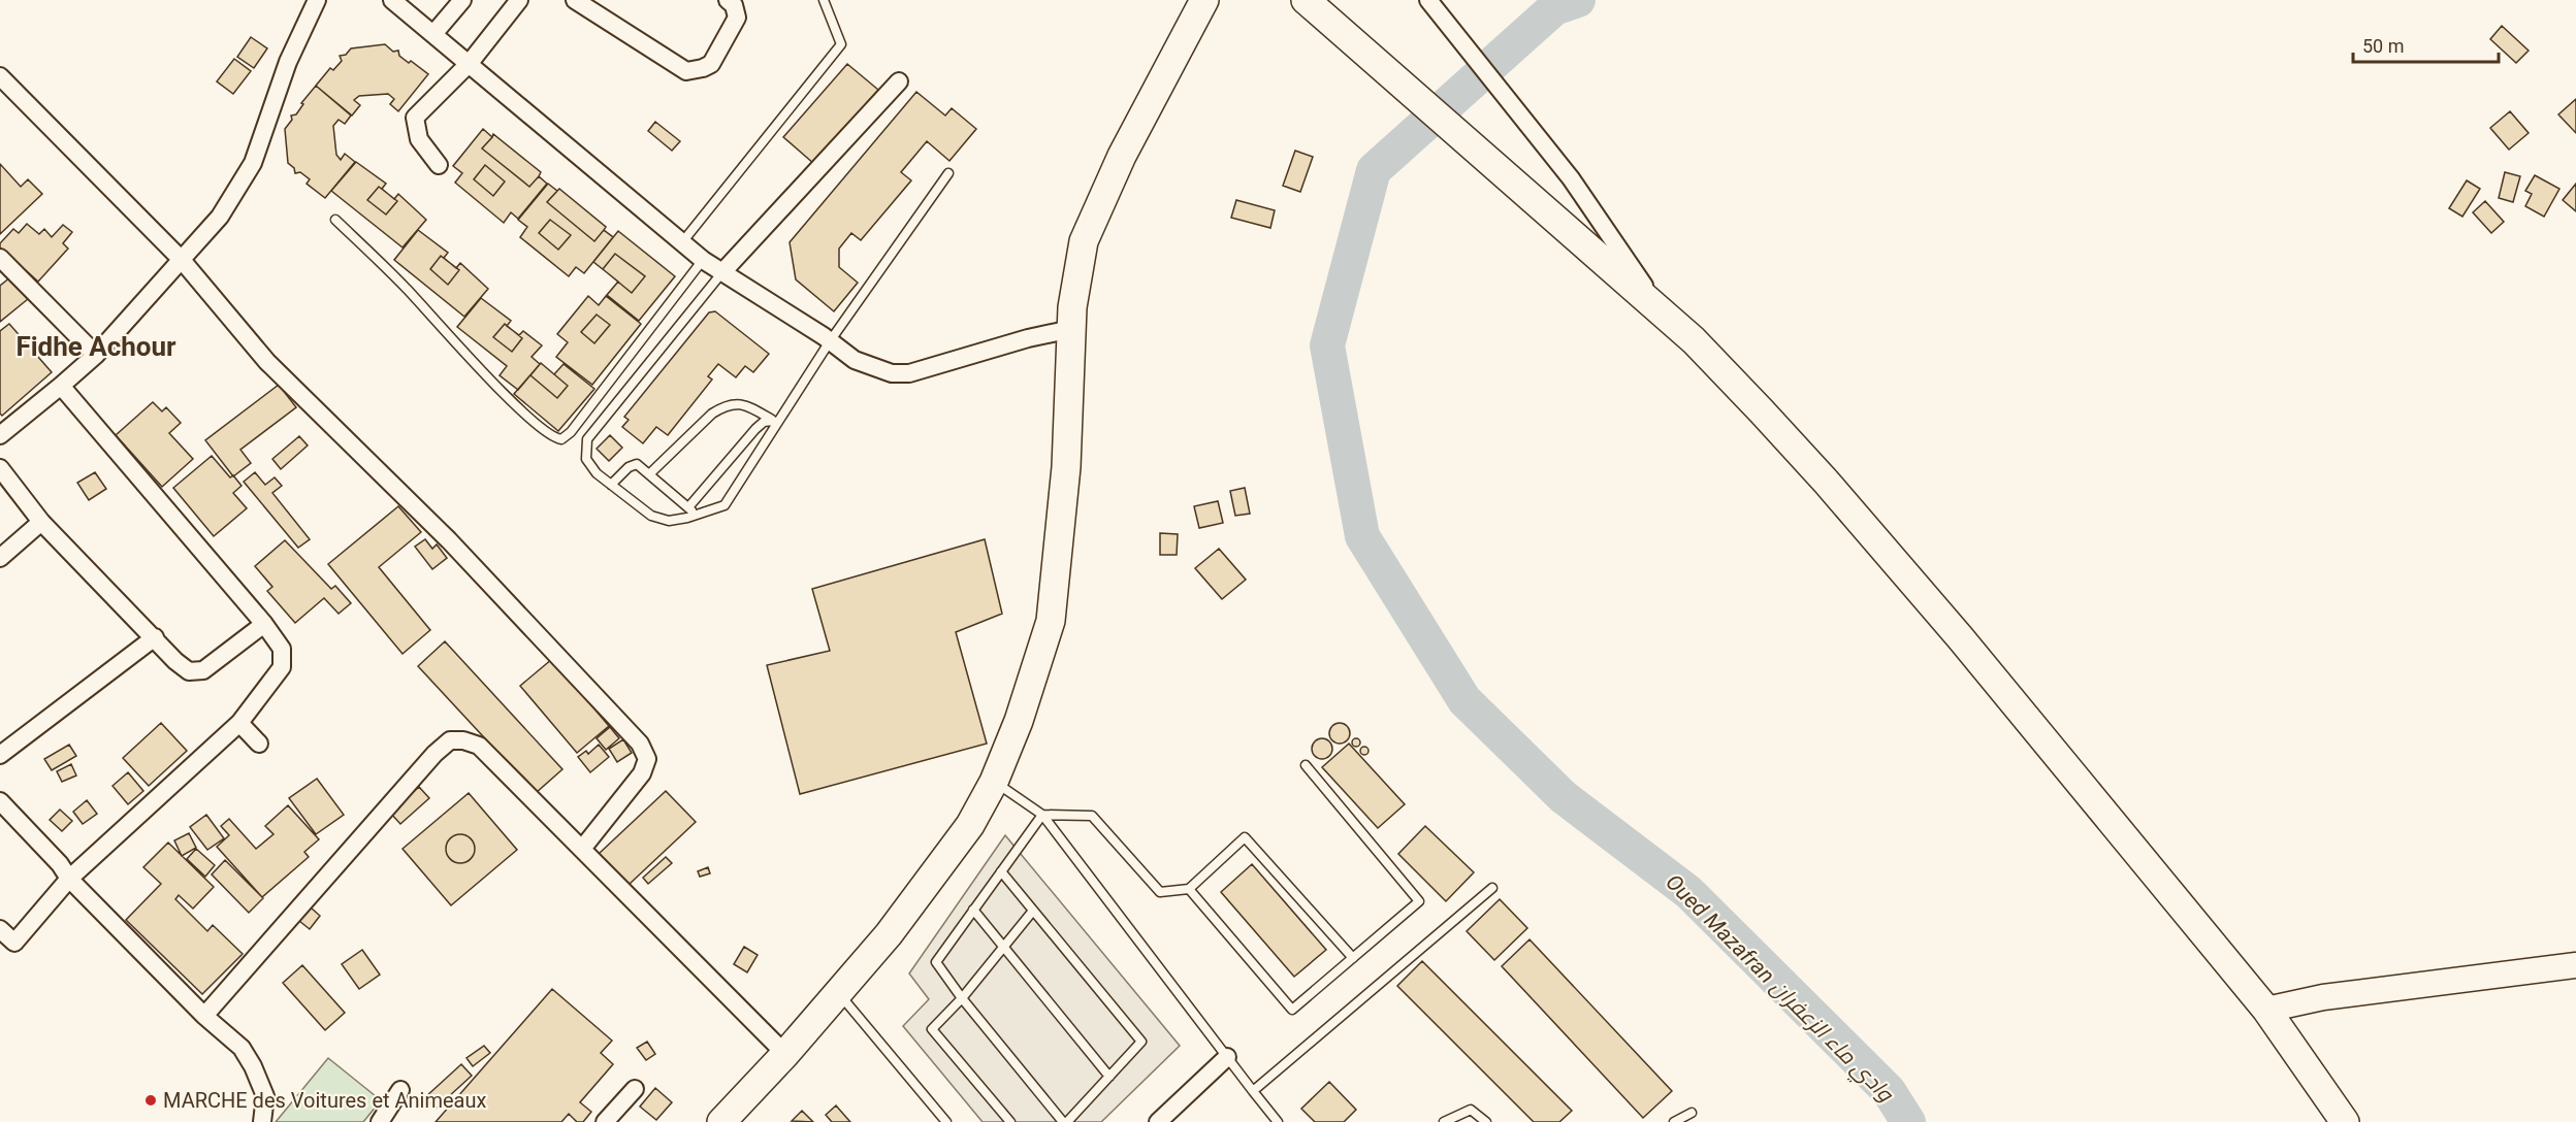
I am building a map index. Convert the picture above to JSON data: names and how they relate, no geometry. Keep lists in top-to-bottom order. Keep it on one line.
{"districts":["Fidhe Achour"],"water":["Oued Mazafran وادي ماء الزعفران"],"places":["MARCHE des Voitures et Animeaux"],"scale_bar":"50 m"}
